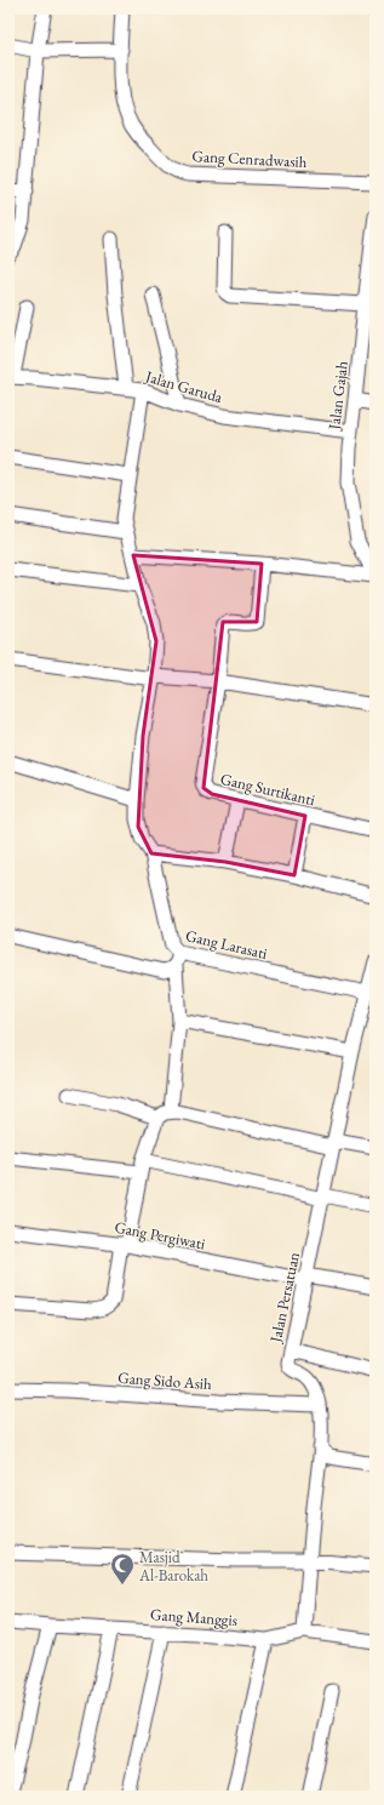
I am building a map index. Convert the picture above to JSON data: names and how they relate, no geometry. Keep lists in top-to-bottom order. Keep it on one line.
{"streets":{"street":["Gang Cenradwasih","Jalan Garuda","Jalan Gajah","Gang Surtikanti","Gang Larasati","Gang Pergiwati","Jalan Persatuan","Gang Sido Asih","Gang Manggis"]},"crossings":[["Jalan Garuda","Jalan Gajah"],["Jalan Garuda","Gang Larasati"],["Gang Larasati","Jalan Persatuan"],["Gang Pergiwati","Jalan Persatuan"],["Jalan Persatuan","Gang Sido Asih"],["Jalan Persatuan","Gang Manggis"]],"places":{"mosque":["Masjid Al-Barokah"]}}
